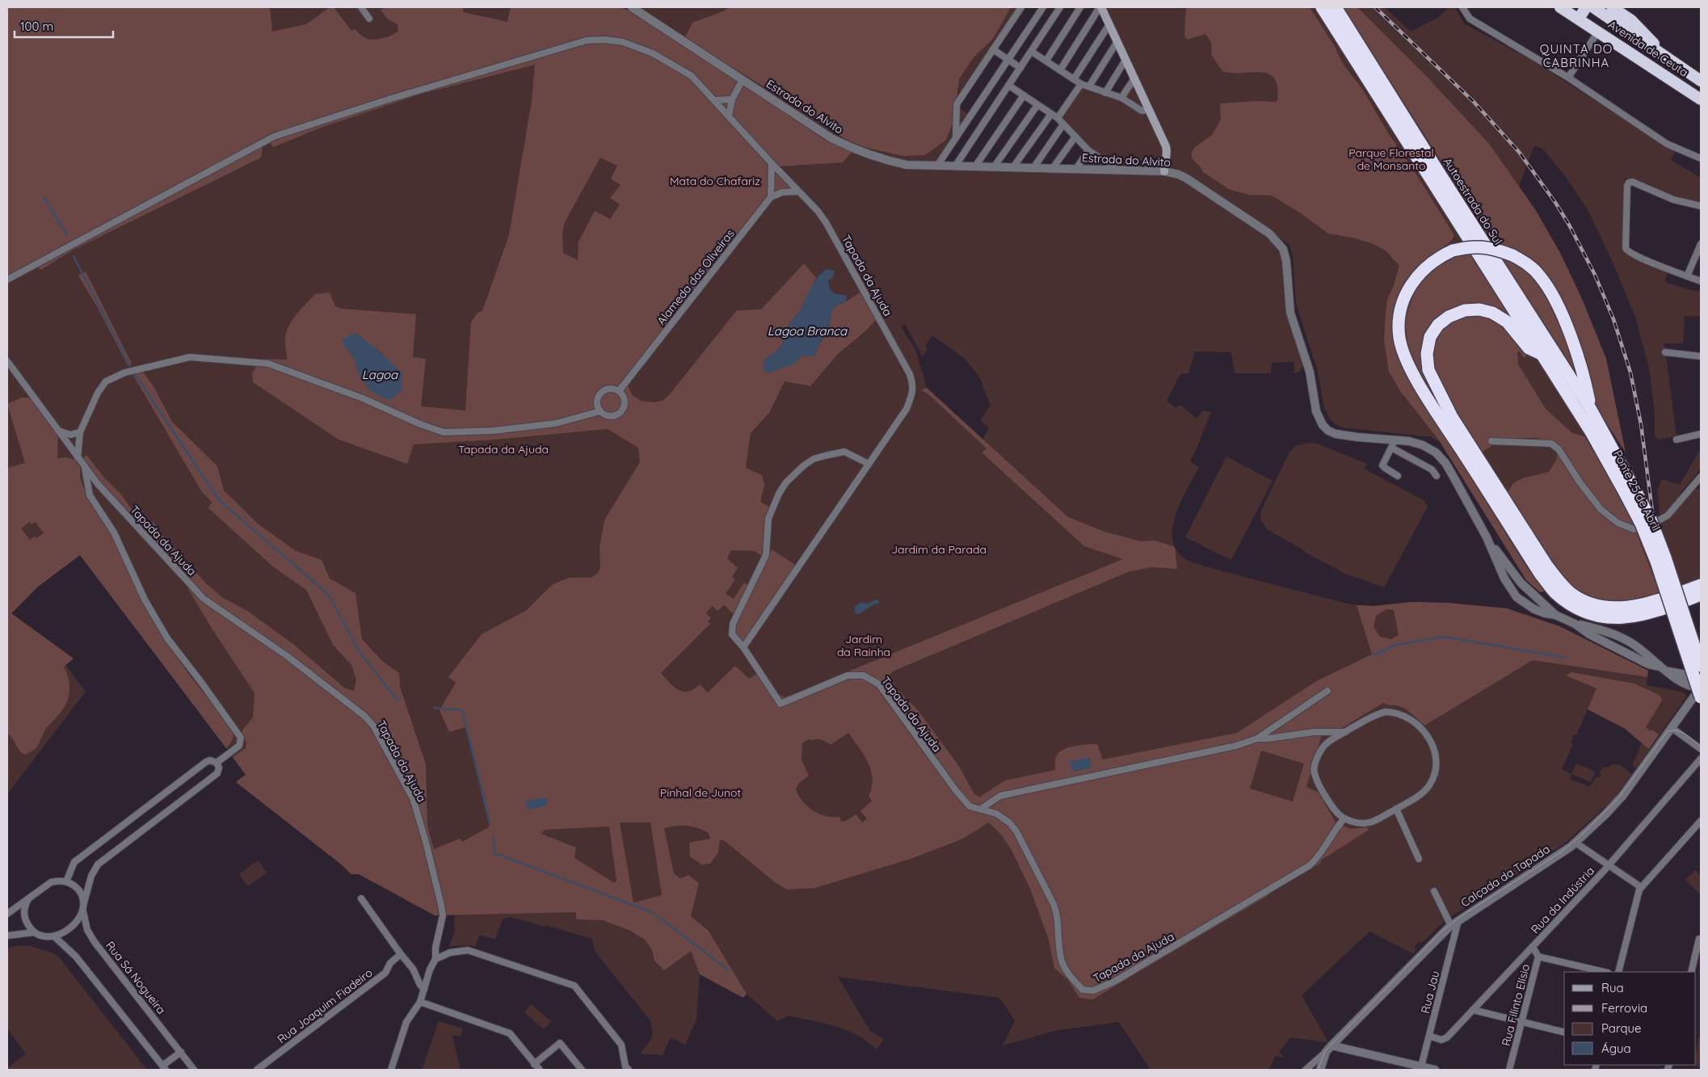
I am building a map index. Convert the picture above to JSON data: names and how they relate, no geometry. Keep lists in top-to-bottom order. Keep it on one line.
{"streets":{"highway":["Avenida de Ceuta","Autoestrada do Sul","Ponte 25 de Abril"],"street":["Estrada do Alvito","Tapada da Ajuda","Alameda das Oliveiras","Calçada da Tapada","Rua da Indústria","Rua Sá Nogueira","Rua Jau","Rua Filinto Elísio","Rua Joaquim Fiadeiro"]},"crossings":[["Autoestrada do Sul","Ponte 25 de Abril"],["Ponte 25 de Abril","Calçada da Tapada"],["Calçada da Tapada","Rua Jau"],["Rua da Indústria","Rua Jau"],["Rua da Indústria","Rua Filinto Elísio"]],"districts":["QUINTA DO CABRINHA"],"water":["Lagoa Branca","Lagoa"],"parks":["Parque Florestal de Monsanto","Mata do Chafariz","Tapada da Ajuda","Jardim da Parada","Jardim da Rainha","Pinhal de Junot"],"legend":["Rua","Ferrovia","Parque","Água"],"scale_bar":"100 m"}
